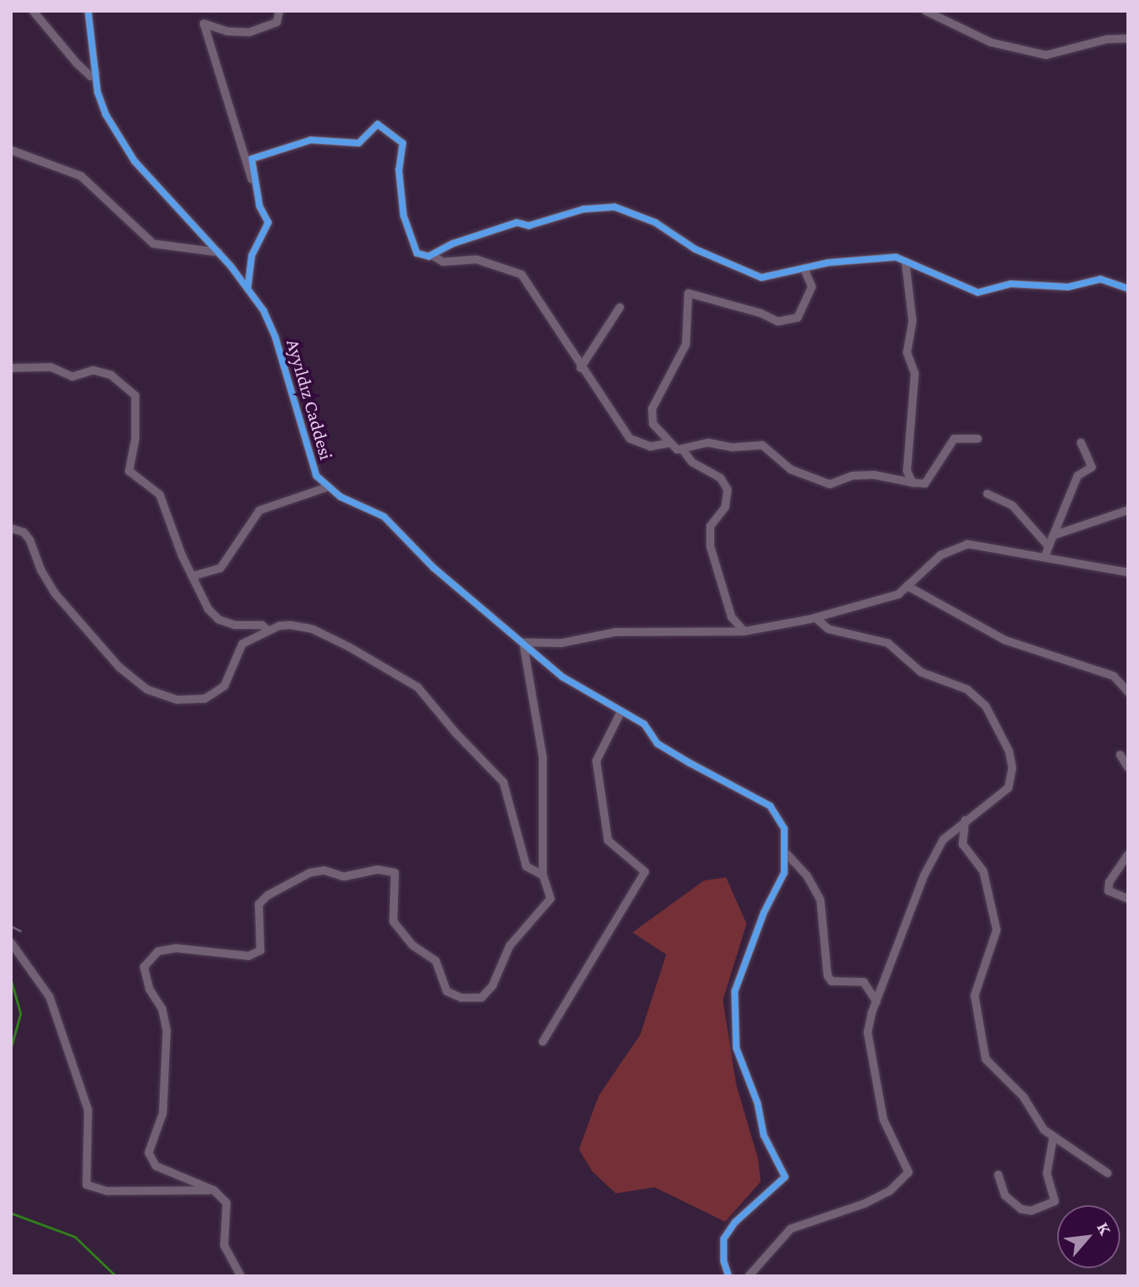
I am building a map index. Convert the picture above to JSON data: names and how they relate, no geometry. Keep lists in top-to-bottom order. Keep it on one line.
{"streets":{"street":["Ayyıldız Caddesi"]},"north":"top right"}
